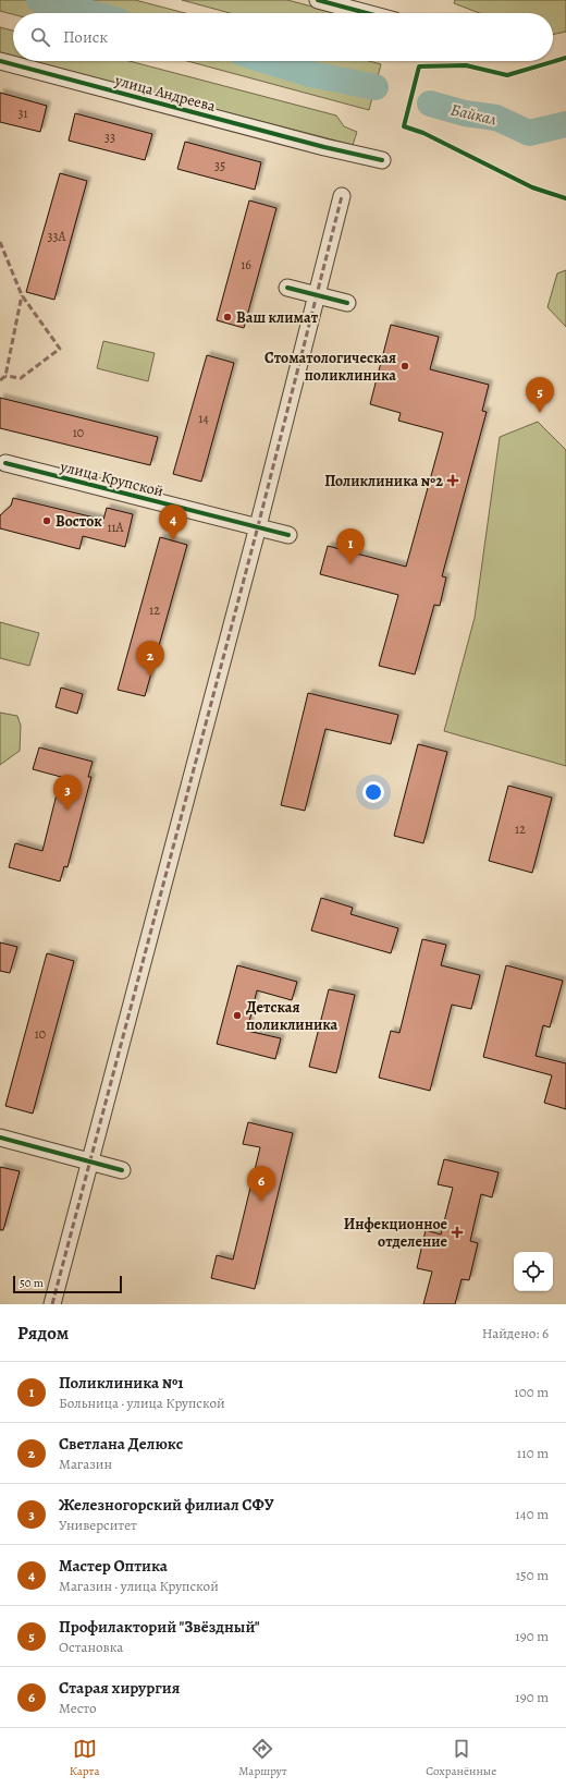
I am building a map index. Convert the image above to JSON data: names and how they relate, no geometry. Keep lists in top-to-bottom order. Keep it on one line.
{"streets":{"street":["улица Андреева","улица Крупской"]},"water":["Байкал"],"places":{"other":["Ваш климат","Стоматологическая поликлиника","Восток","Детская поликлиника"],"health":["Поликлиника №2","Инфекционное отделение"]},"house_numbers":["31","33","35","33А","16","14","10","11А","12","12","10"],"scale_bar":"50 m","page":{"search":"Поиск","pins":["5","4","1","2","3","6"],"scale":"50 m","heading":["Рядом","Найдено: 6"],"list":[{"mark":"1","name":"Поликлиника №1","note":"Больница · улица Крупской","value":"100 m"},{"mark":"2","name":"Светлана Делюкс","note":"Магазин","value":"110 m"},{"mark":"3","name":"Железногорский филиал СФУ","note":"Университет","value":"140 m"},{"mark":"4","name":"Мастер Оптика","note":"Магазин · улица Крупской","value":"150 m"},{"mark":"5","name":"Профилакторий \"Звёздный\"","note":"Остановка","value":"190 m"},{"mark":"6","name":"Старая хирургия","note":"Место","value":"190 m"}],"nav":["Карта","Маршрут","Сохранённые"]}}
